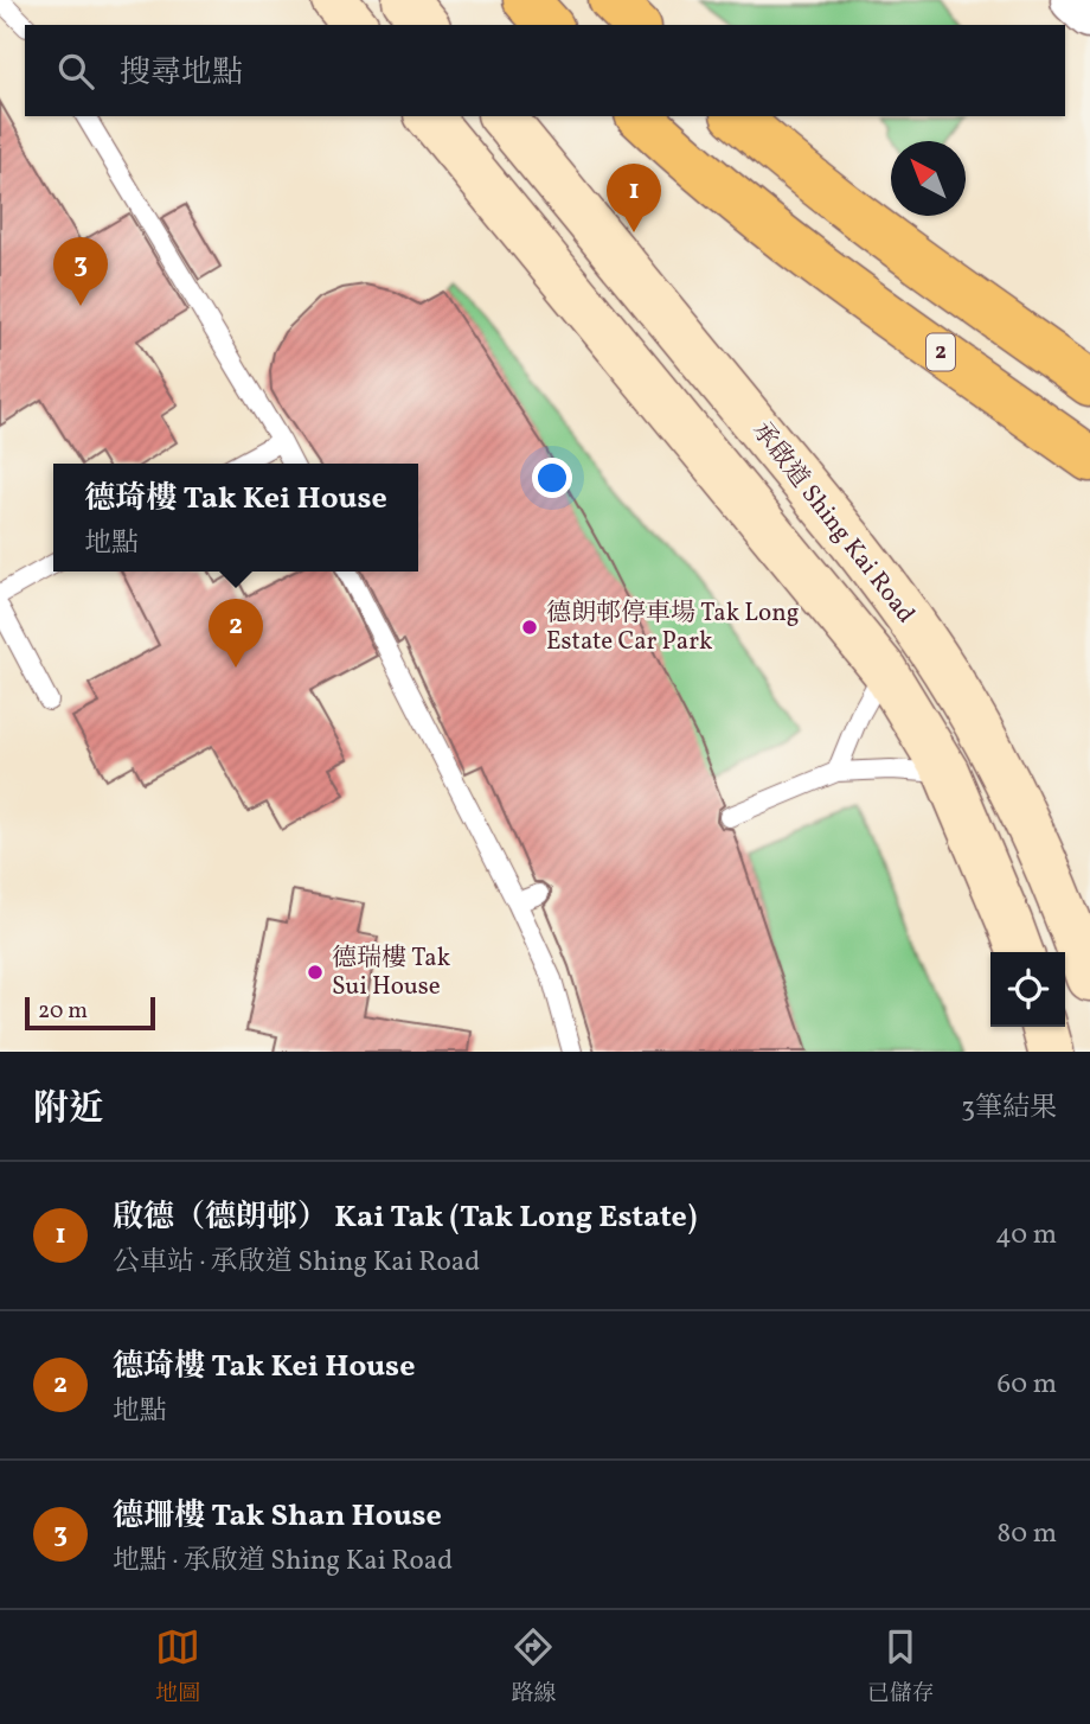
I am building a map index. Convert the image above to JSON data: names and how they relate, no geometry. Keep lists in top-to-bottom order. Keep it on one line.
{"streets":{"highway":["2"],"main road":["承啟道 Shing Kai Road"]},"places":["德朗邨停車場 Tak Long Estate Car Park","德瑞樓 Tak Sui House"],"scale_bar":"20 m","north":"top left","page":{"search":"搜尋地點","pins":["1","3","2"],"popup":["德琦樓 Tak Kei House","地點"],"scale":"20 m","heading":["附近","3筆結果"],"list":[{"mark":"1","name":"啟德（德朗邨） Kai Tak (Tak Long Estate)","note":"公車站 · 承啟道 Shing Kai Road","value":"40 m"},{"mark":"2","name":"德琦樓 Tak Kei House","note":"地點","value":"60 m"},{"mark":"3","name":"德珊樓 Tak Shan House","note":"地點 · 承啟道 Shing Kai Road","value":"80 m"}],"nav":["地圖","路線","已儲存"]}}
